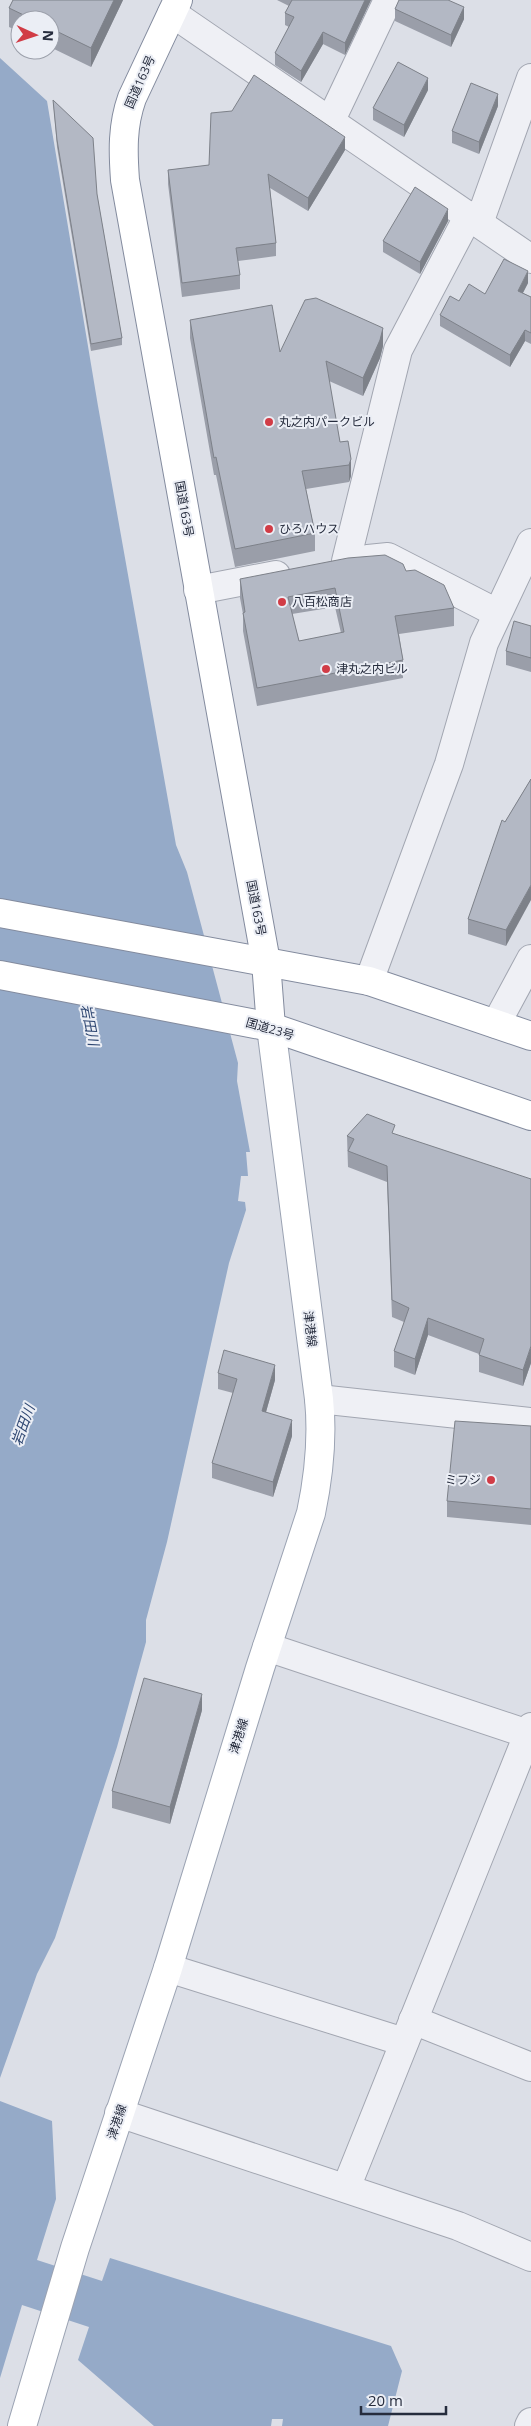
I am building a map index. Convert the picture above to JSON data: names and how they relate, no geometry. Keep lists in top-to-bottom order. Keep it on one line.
{"streets":{"main road":["国道163号","国道23号","津港線"]},"crossings":[["国道163号","国道23号"],["国道163号","津港線"],["国道23号","津港線"]],"water":["岩田川"],"places":["丸之内パークビル","ひろハウス","八百松商店","津丸之内ビル","ミフジ"],"scale_bar":"20 m","north":"right"}
